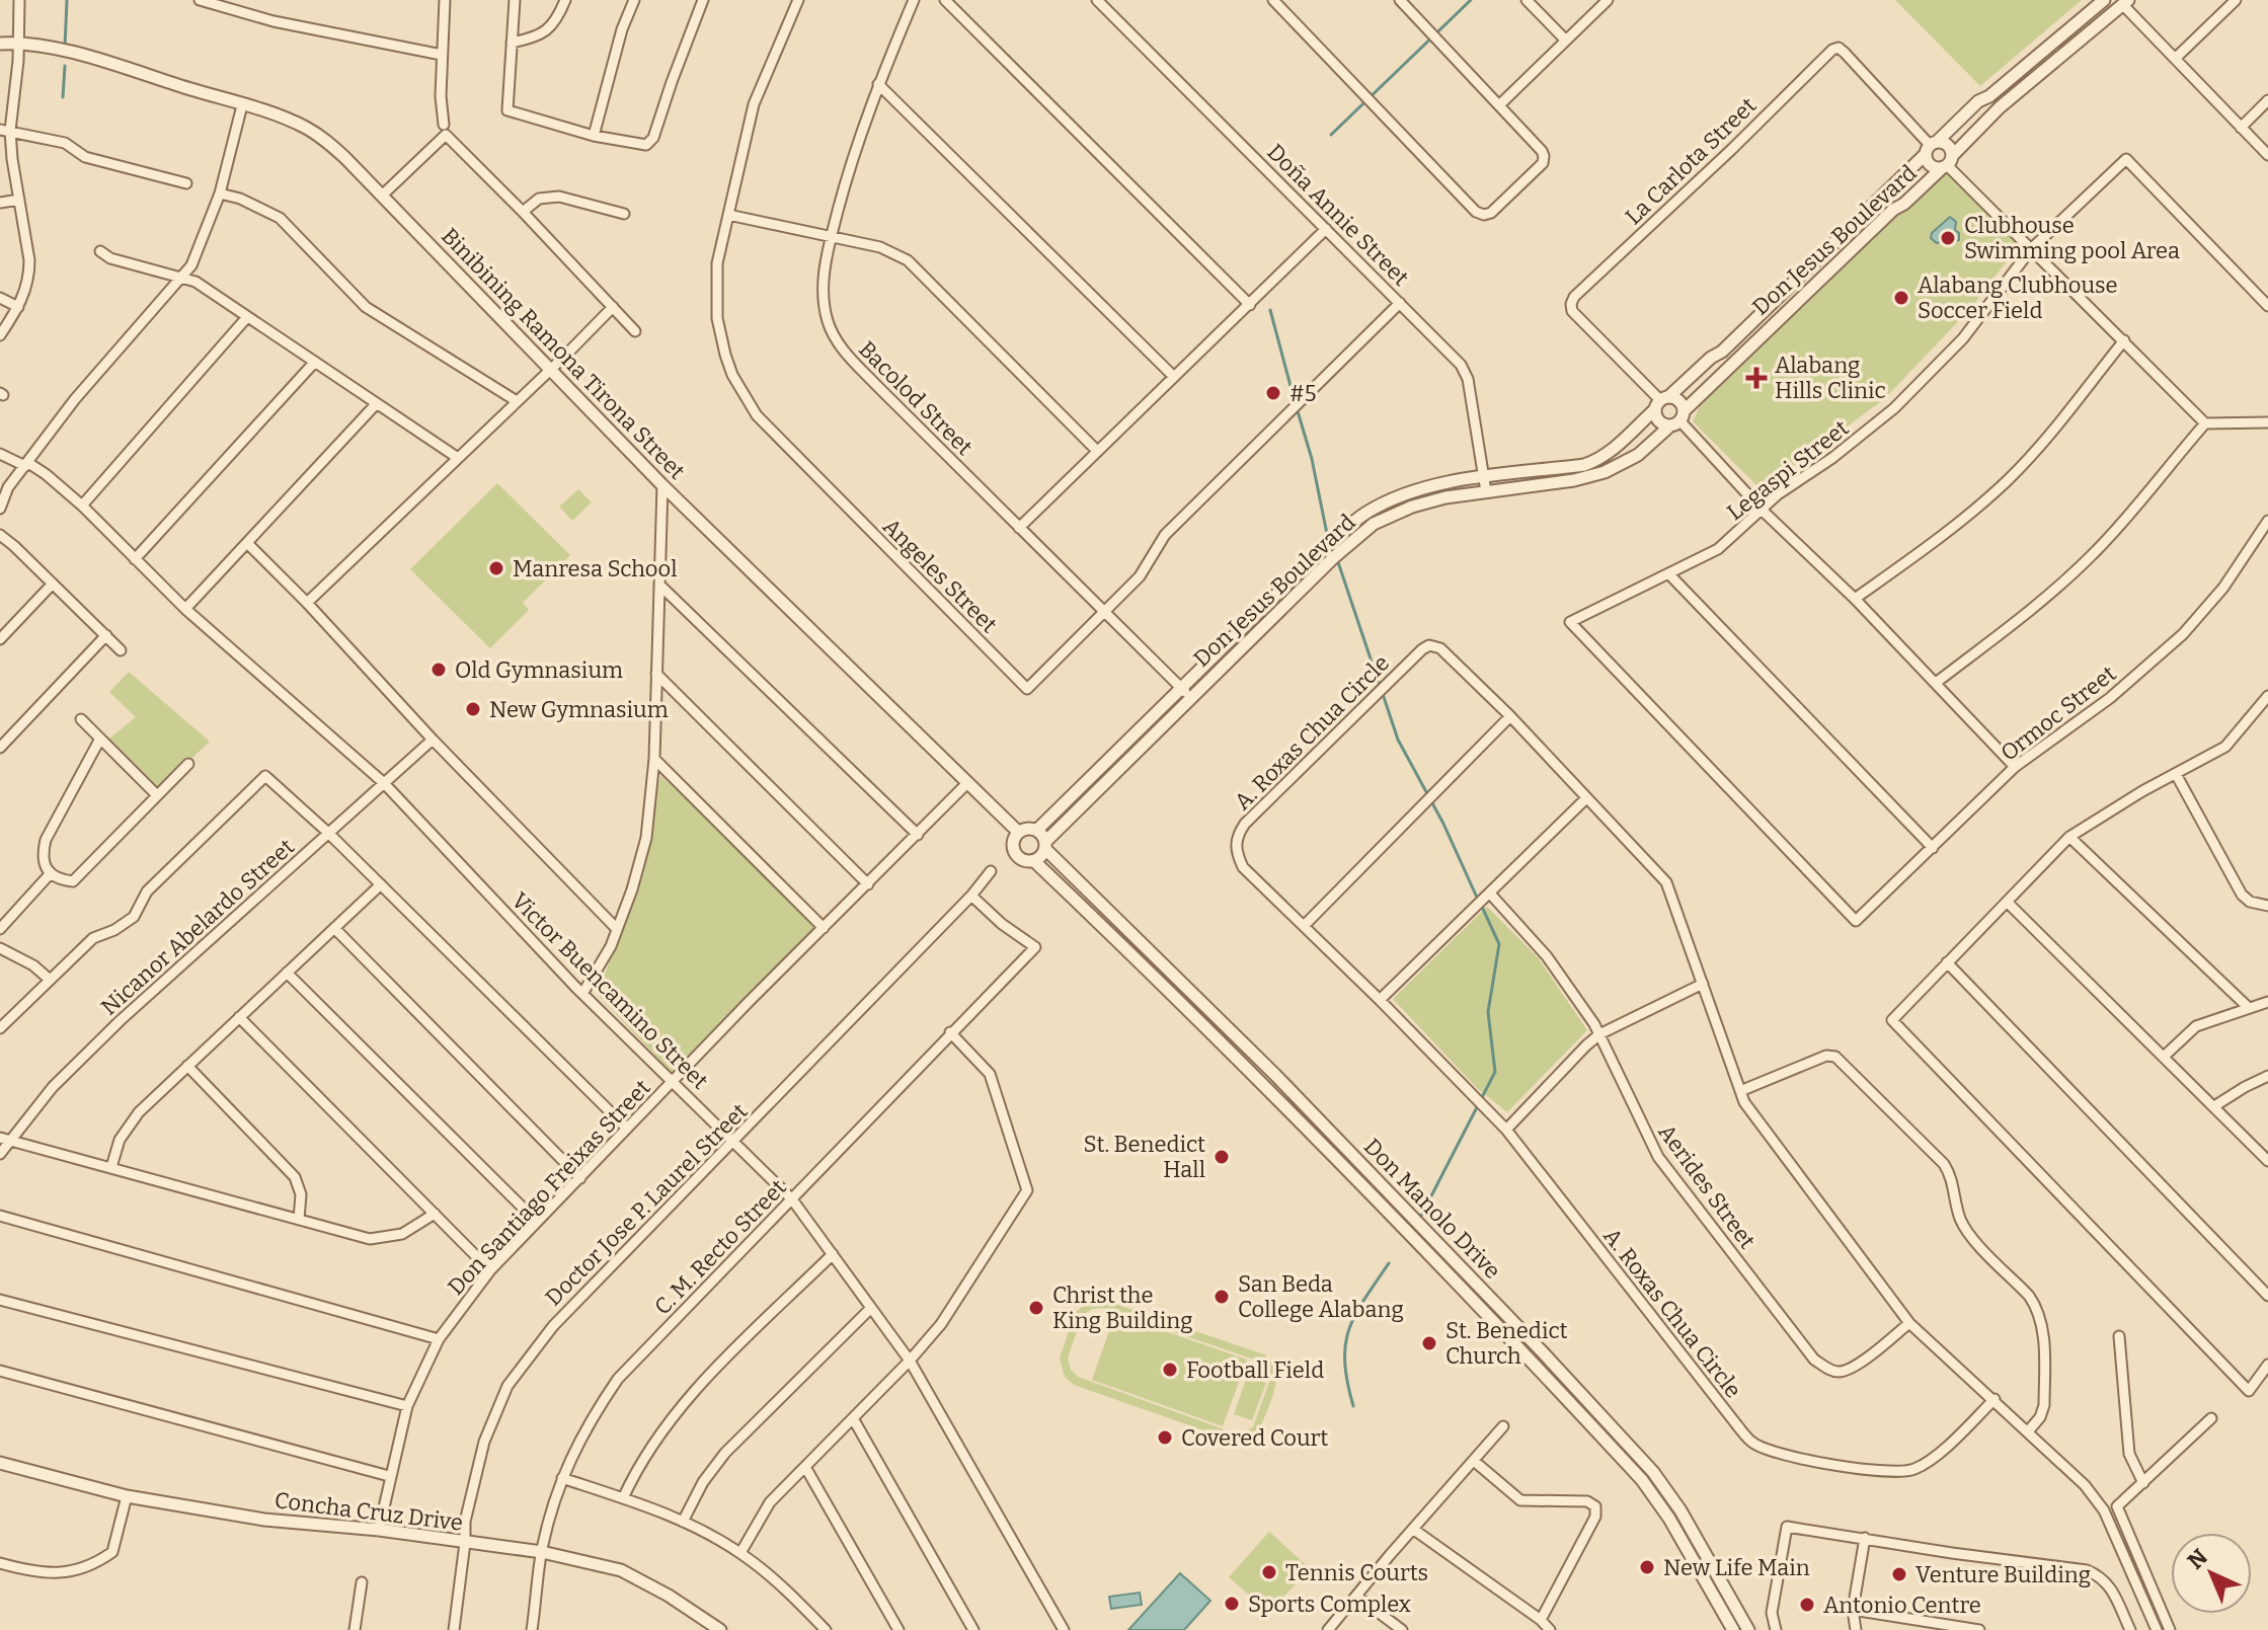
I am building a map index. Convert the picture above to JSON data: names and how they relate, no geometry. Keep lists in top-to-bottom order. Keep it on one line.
{"streets":{"street":["La Carlota Street","Doña Annie Street","Don Jesus Boulevard","Binibining Ramona Tirona Street","Bacolod Street","Legaspi Street","Angeles Street","Ormoc Street","A. Roxas Chua Circle","Nicanor Abelardo Street","Victor Buencamino Street","Aerides Street","Don Santiago Freixas Street","Doctor Jose P. Laurel Street","Don Manolo Drive","C. M. Recto Street","Concha Cruz Drive"]},"crossings":[["La Carlota Street","Don Jesus Boulevard"],["Doña Annie Street","Don Jesus Boulevard"],["Doña Annie Street","Angeles Street"],["Don Jesus Boulevard","Binibining Ramona Tirona Street"],["Don Jesus Boulevard","Bacolod Street"],["Don Jesus Boulevard","Don Manolo Drive"],["Binibining Ramona Tirona Street","Don Santiago Freixas Street"],["Binibining Ramona Tirona Street","Don Manolo Drive"],["Bacolod Street","Angeles Street"],["Legaspi Street","Ormoc Street"],["A. Roxas Chua Circle","Aerides Street"],["Nicanor Abelardo Street","Victor Buencamino Street"],["Victor Buencamino Street","Don Santiago Freixas Street"],["Victor Buencamino Street","Doctor Jose P. Laurel Street"],["Victor Buencamino Street","C. M. Recto Street"],["Don Santiago Freixas Street","Concha Cruz Drive"],["Doctor Jose P. Laurel Street","C. M. Recto Street"],["Doctor Jose P. Laurel Street","Concha Cruz Drive"],["C. M. Recto Street","Concha Cruz Drive"]],"places":{"other":["Clubhouse Swimming pool Area","Alabang Clubhouse Soccer Field","#5","Manresa School","Old Gymnasium","New Gymnasium","St. Benedict Hall","San Beda College Alabang","Christ the King Building","St. Benedict Church","Football Field","Covered Court","New Life Main","Tennis Courts","Venture Building","Sports Complex","Antonio Centre"],"health":["Alabang Hills Clinic"]},"north":"top left"}
